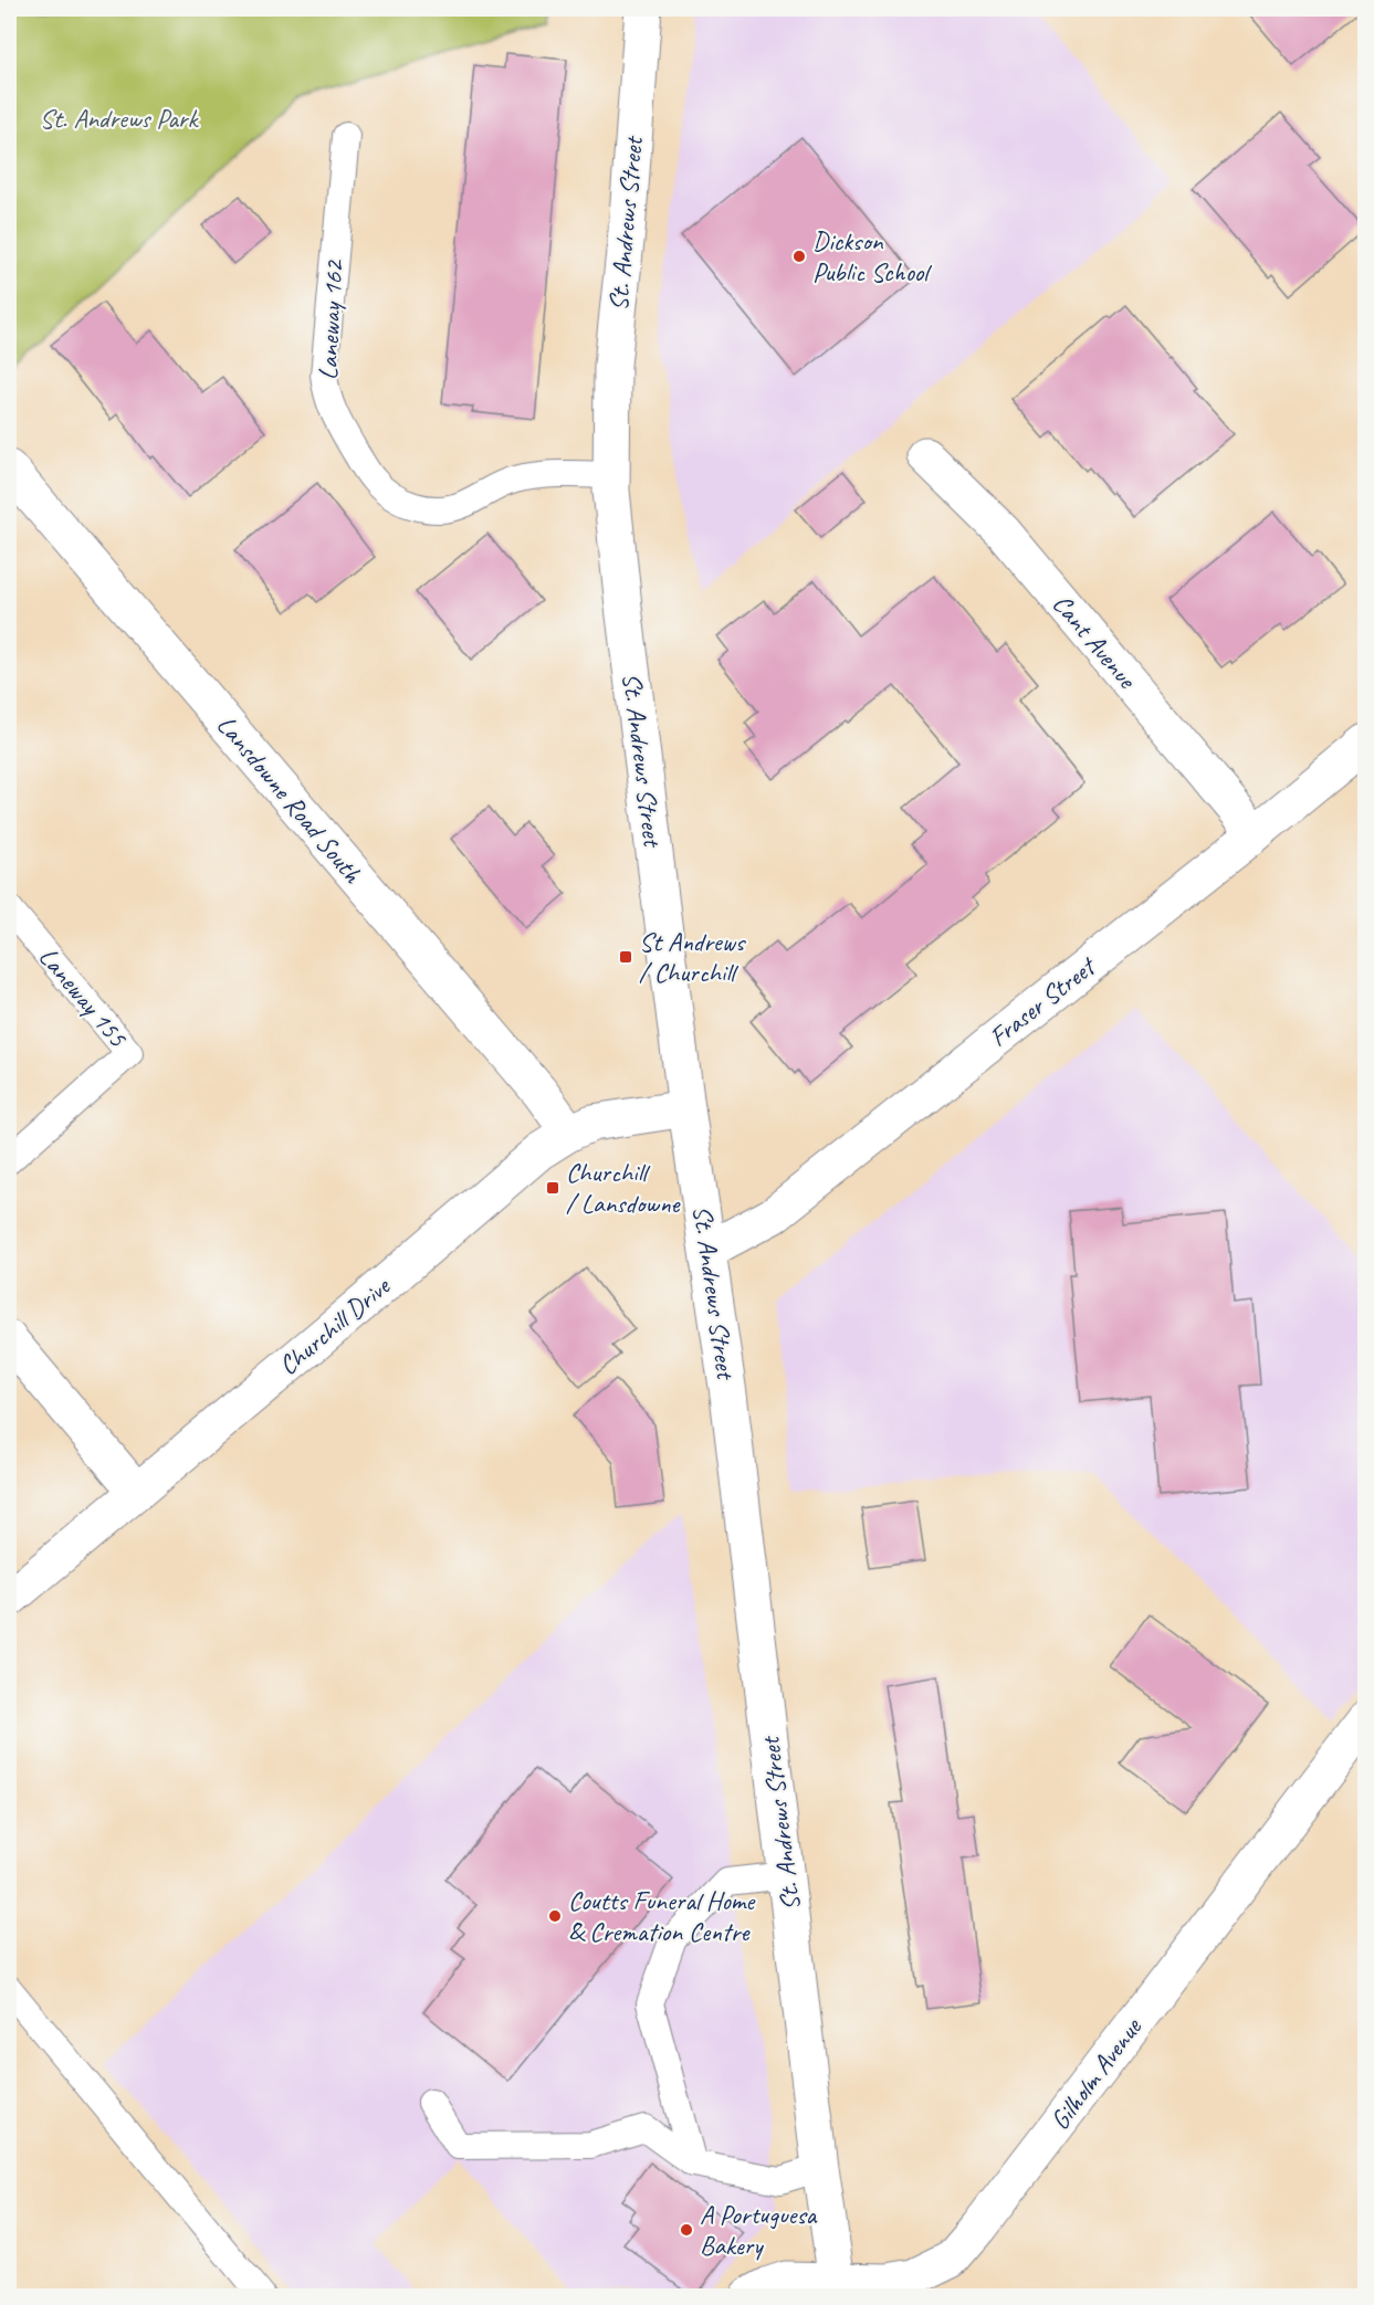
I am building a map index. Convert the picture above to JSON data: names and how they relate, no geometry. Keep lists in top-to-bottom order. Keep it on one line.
{"streets":{"street":["St. Andrews Street","Cant Avenue","Lansdowne Road South","Fraser Street","Churchill Drive","Gilholm Avenue"],"lane":["Laneway 162","Laneway 155"]},"crossings":[["St. Andrews Street","Laneway 162"],["St. Andrews Street","Fraser Street"],["St. Andrews Street","Churchill Drive"],["St. Andrews Street","Gilholm Avenue"],["Cant Avenue","Fraser Street"],["Lansdowne Road South","Churchill Drive"]],"parks":["St. Andrews Park"],"places":{"other":["Dickson Public School","Coutts Funeral Home & Cremation Centre","A Portuguesa Bakery"],"transit":["St Andrews / Churchill","Churchill / Lansdowne"]}}
